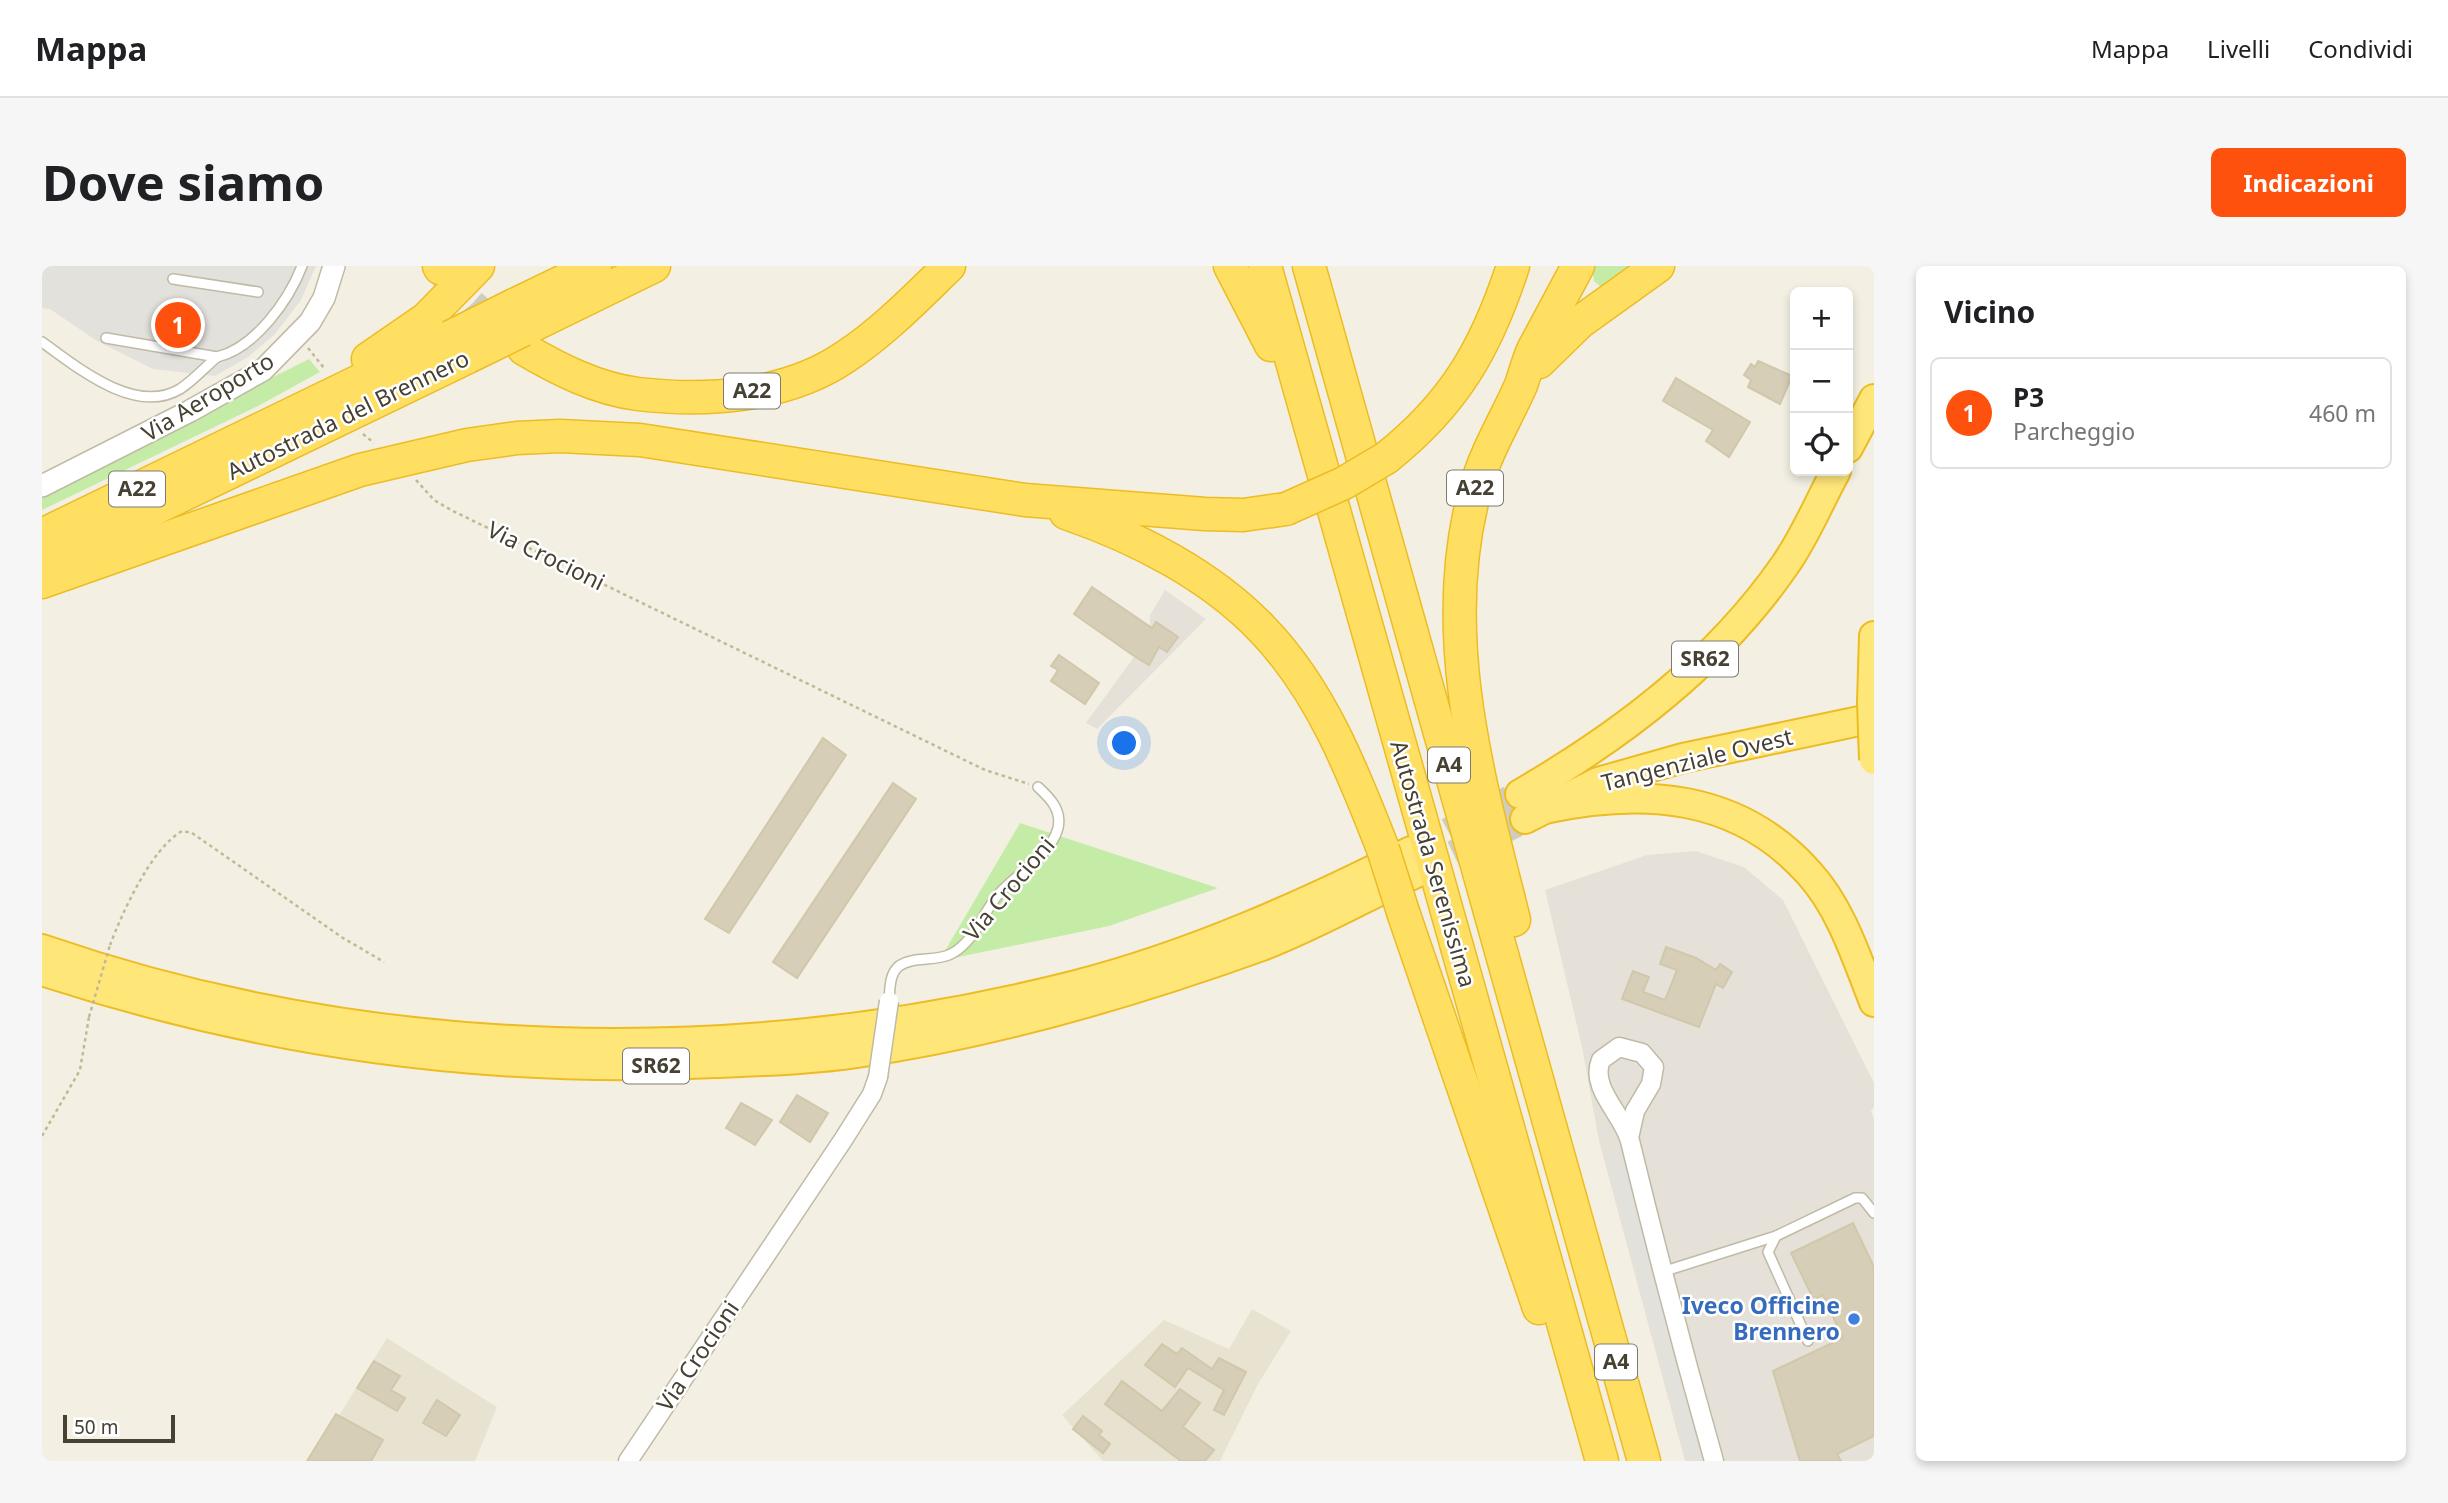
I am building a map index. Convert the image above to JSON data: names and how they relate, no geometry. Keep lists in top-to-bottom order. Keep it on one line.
{"streets":{"highway":["A22","Autostrada del Brennero","SR62","Tangenziale Ovest","A4","Autostrada Serenissima"],"street":["Via Aeroporto","Via Crocioni"]},"crossings":[["A22","Autostrada del Brennero"],["A22","A4"],["A4","Autostrada Serenissima"]],"places":["Iveco Officine Brennero"],"scale_bar":"50 m","page":{"header":"Mappa","nav":["Mappa","Livelli","Condividi"],"buttons":"Indicazioni","title":"Dove siamo","heading":"Vicino","map_buttons":["+","−"],"pins":"1","list":[{"mark":"1","name":"P3","note":"Parcheggio","value":"460 m"}],"scale":"50 m"}}
